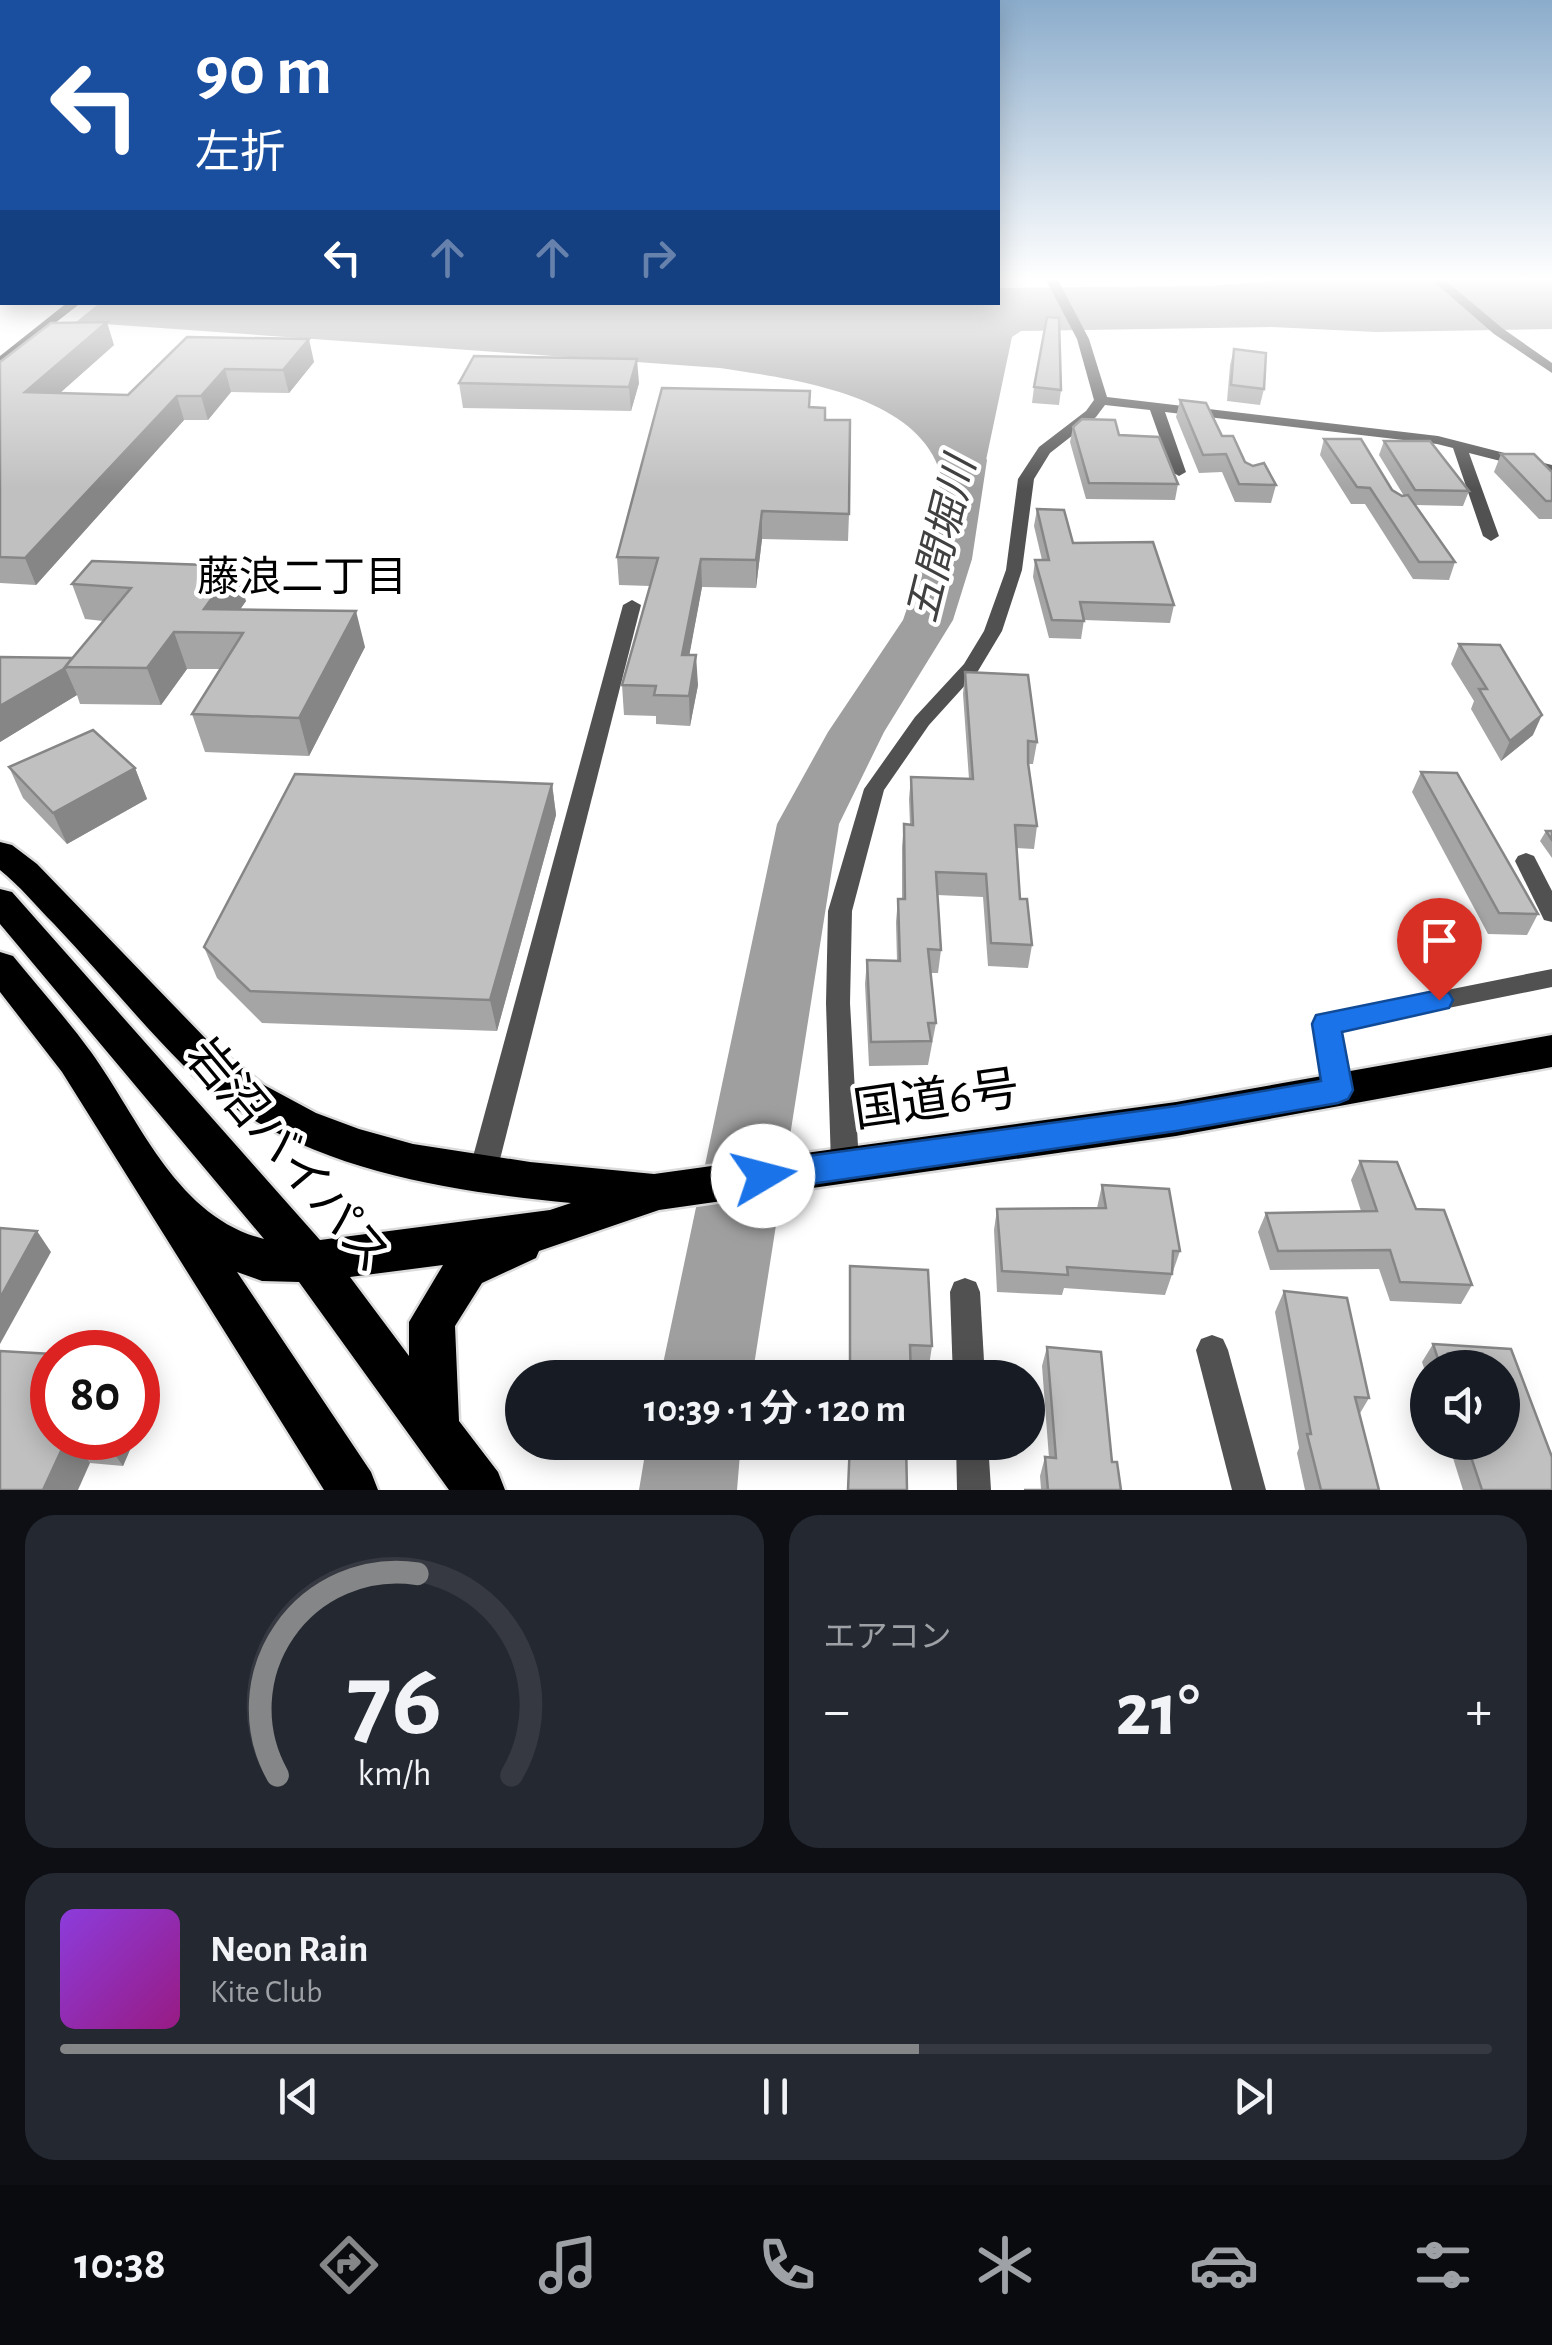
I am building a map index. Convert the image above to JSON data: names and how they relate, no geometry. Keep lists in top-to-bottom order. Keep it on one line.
{"streets":{"highway":["国道6号","岩沼バイパス"]},"crossings":[["国道6号","岩沼バイパス"]],"districts":["藤浪二丁目"],"water":["五間堀川"],"page":{"turn":["90 m","左折"],"limit":"80","trip":"10:39 · 1 分 · 120 m","tile":"エアコン","heat":["−","21°","+"],"song":["Neon Rain","Kite Club"],"tabs":"10:38","gauge":["76","km/h"]}}
